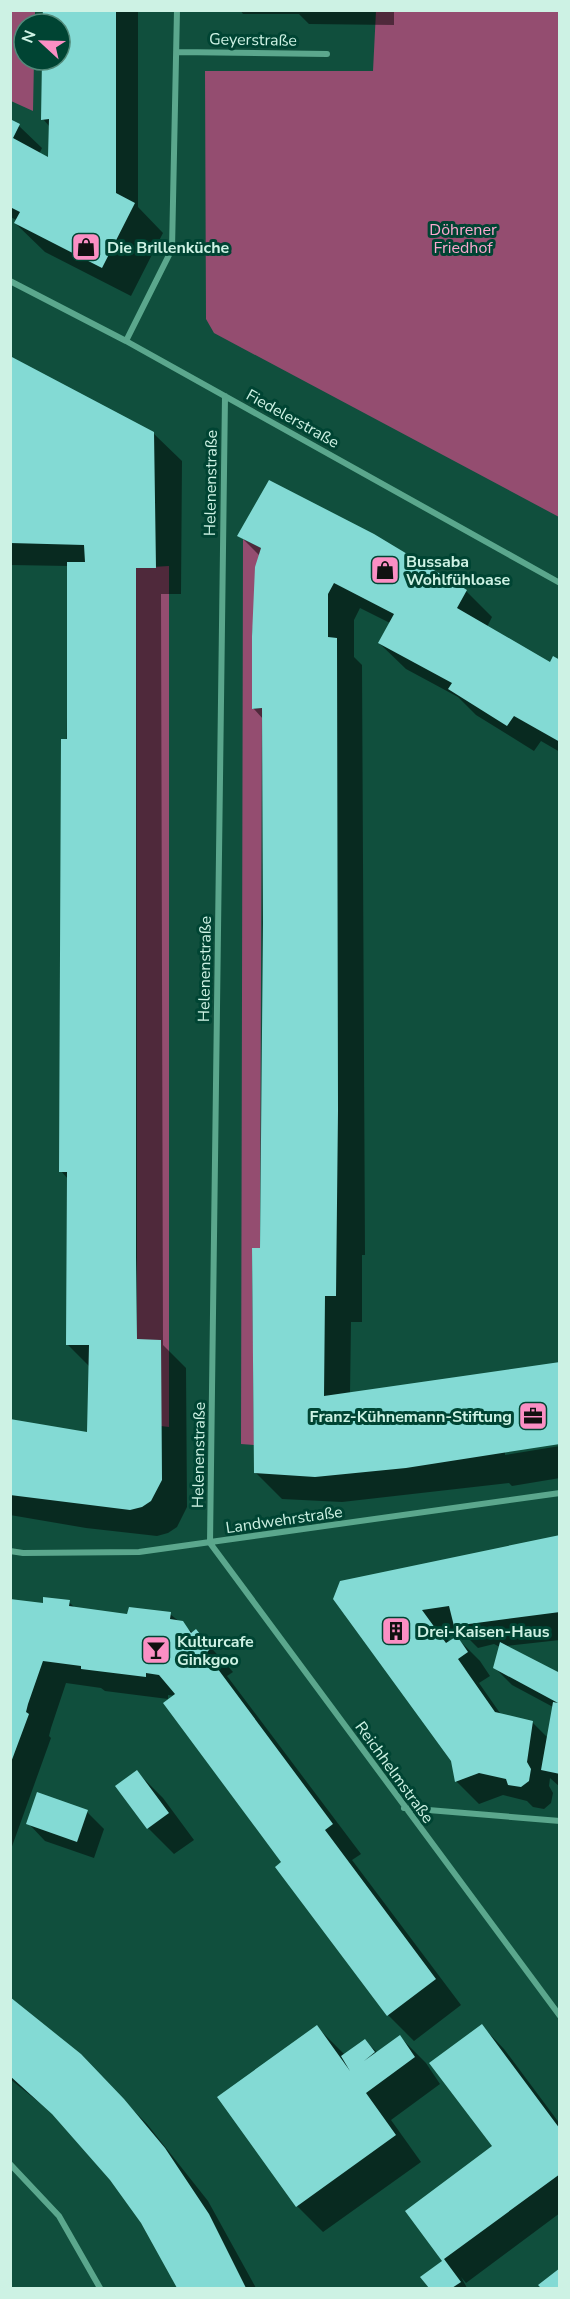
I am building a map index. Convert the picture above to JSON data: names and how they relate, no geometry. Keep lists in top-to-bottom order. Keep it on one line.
{"streets":{"street":["Geyerstraße","Fiedelerstraße","Helenenstraße","Landwehrstraße","Reichhelmstraße"]},"crossings":[["Fiedelerstraße","Helenenstraße"],["Helenenstraße","Landwehrstraße"],["Helenenstraße","Reichhelmstraße"],["Landwehrstraße","Reichhelmstraße"]],"parks":["Döhrener Friedhof"],"places":{"shop":["Die Brillenküche","Bussaba Wohlfühloase"],"office":["Franz-Kühnemann-Stiftung"],"building":["Drei-Kaisen-Haus"],"bar":["Kulturcafe Ginkgoo"]},"north":"left"}
